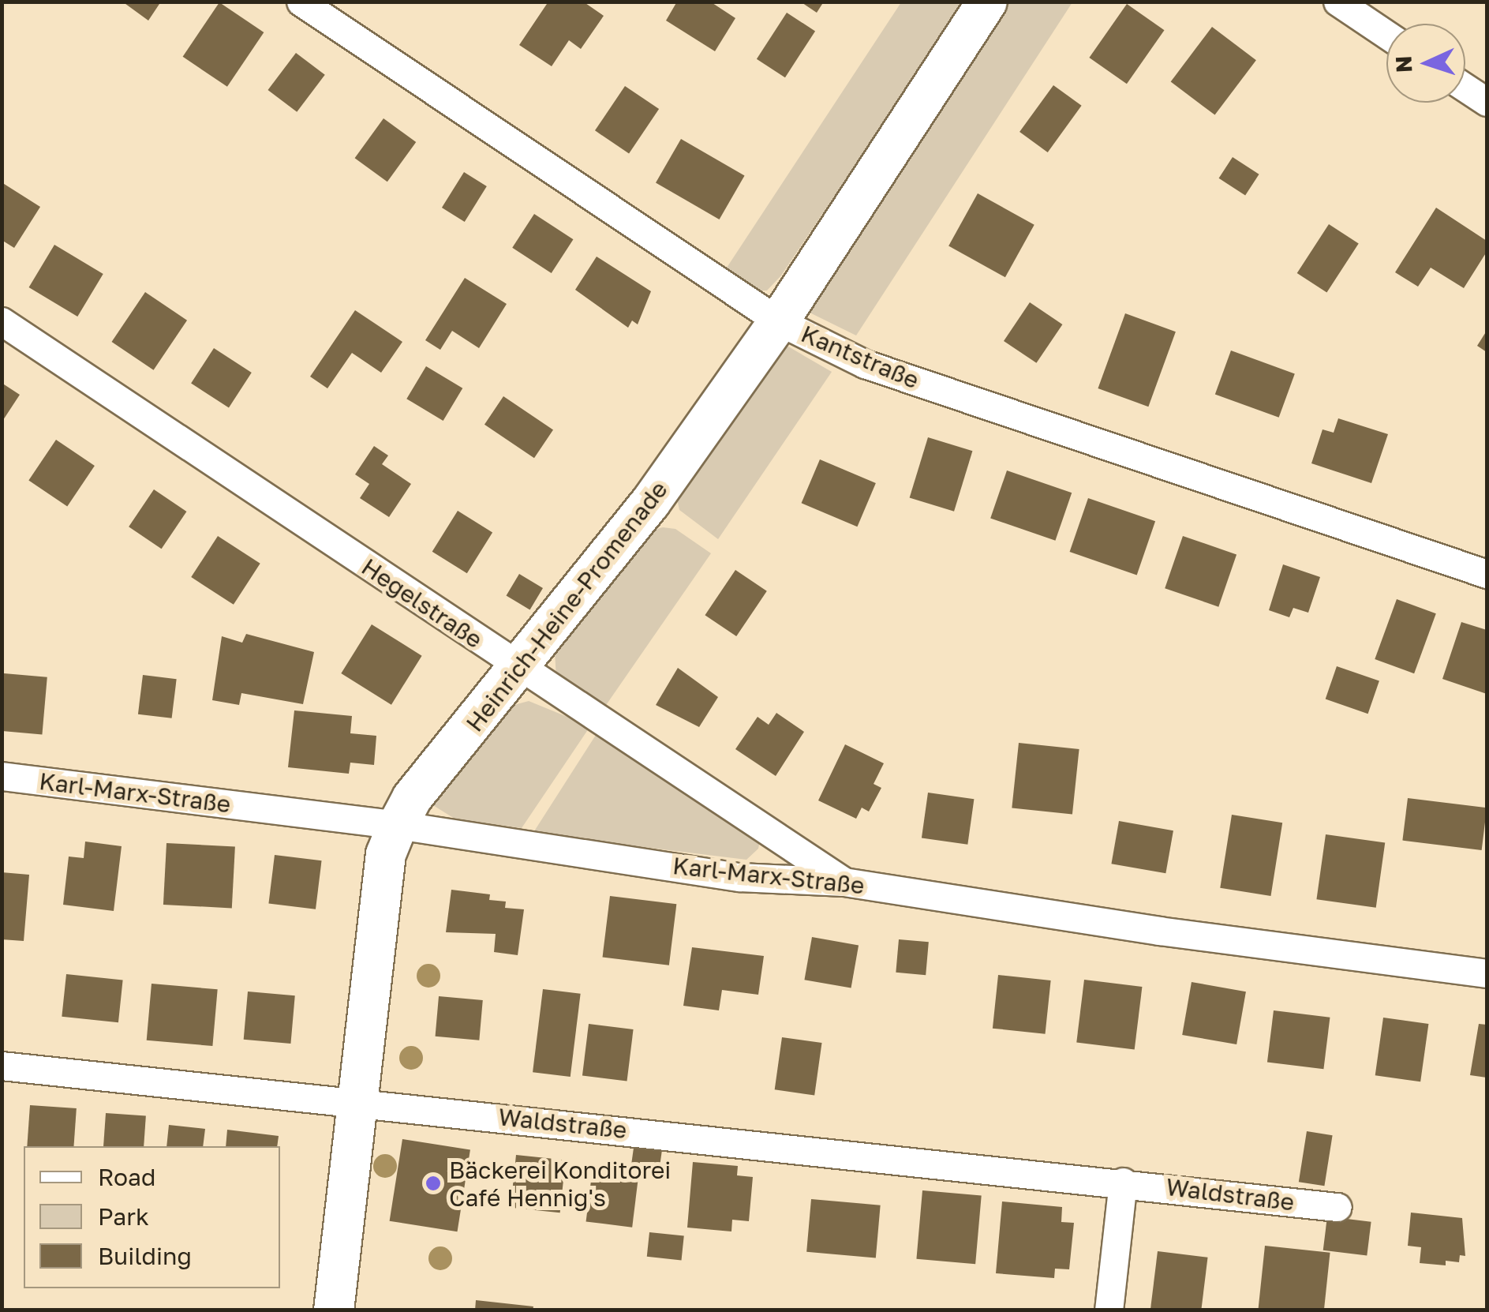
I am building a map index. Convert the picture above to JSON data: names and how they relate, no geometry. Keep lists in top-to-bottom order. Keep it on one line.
{"streets":{"street":["Kantstraße","Hegelstraße","Heinrich-Heine-Promenade","Karl-Marx-Straße","Waldstraße"]},"crossings":[["Kantstraße","Heinrich-Heine-Promenade"],["Hegelstraße","Heinrich-Heine-Promenade"],["Hegelstraße","Karl-Marx-Straße"],["Heinrich-Heine-Promenade","Karl-Marx-Straße"],["Heinrich-Heine-Promenade","Waldstraße"]],"places":["Bäckerei Konditorei Café Hennig's"],"legend":["Road","Park","Building"],"north":"left"}
